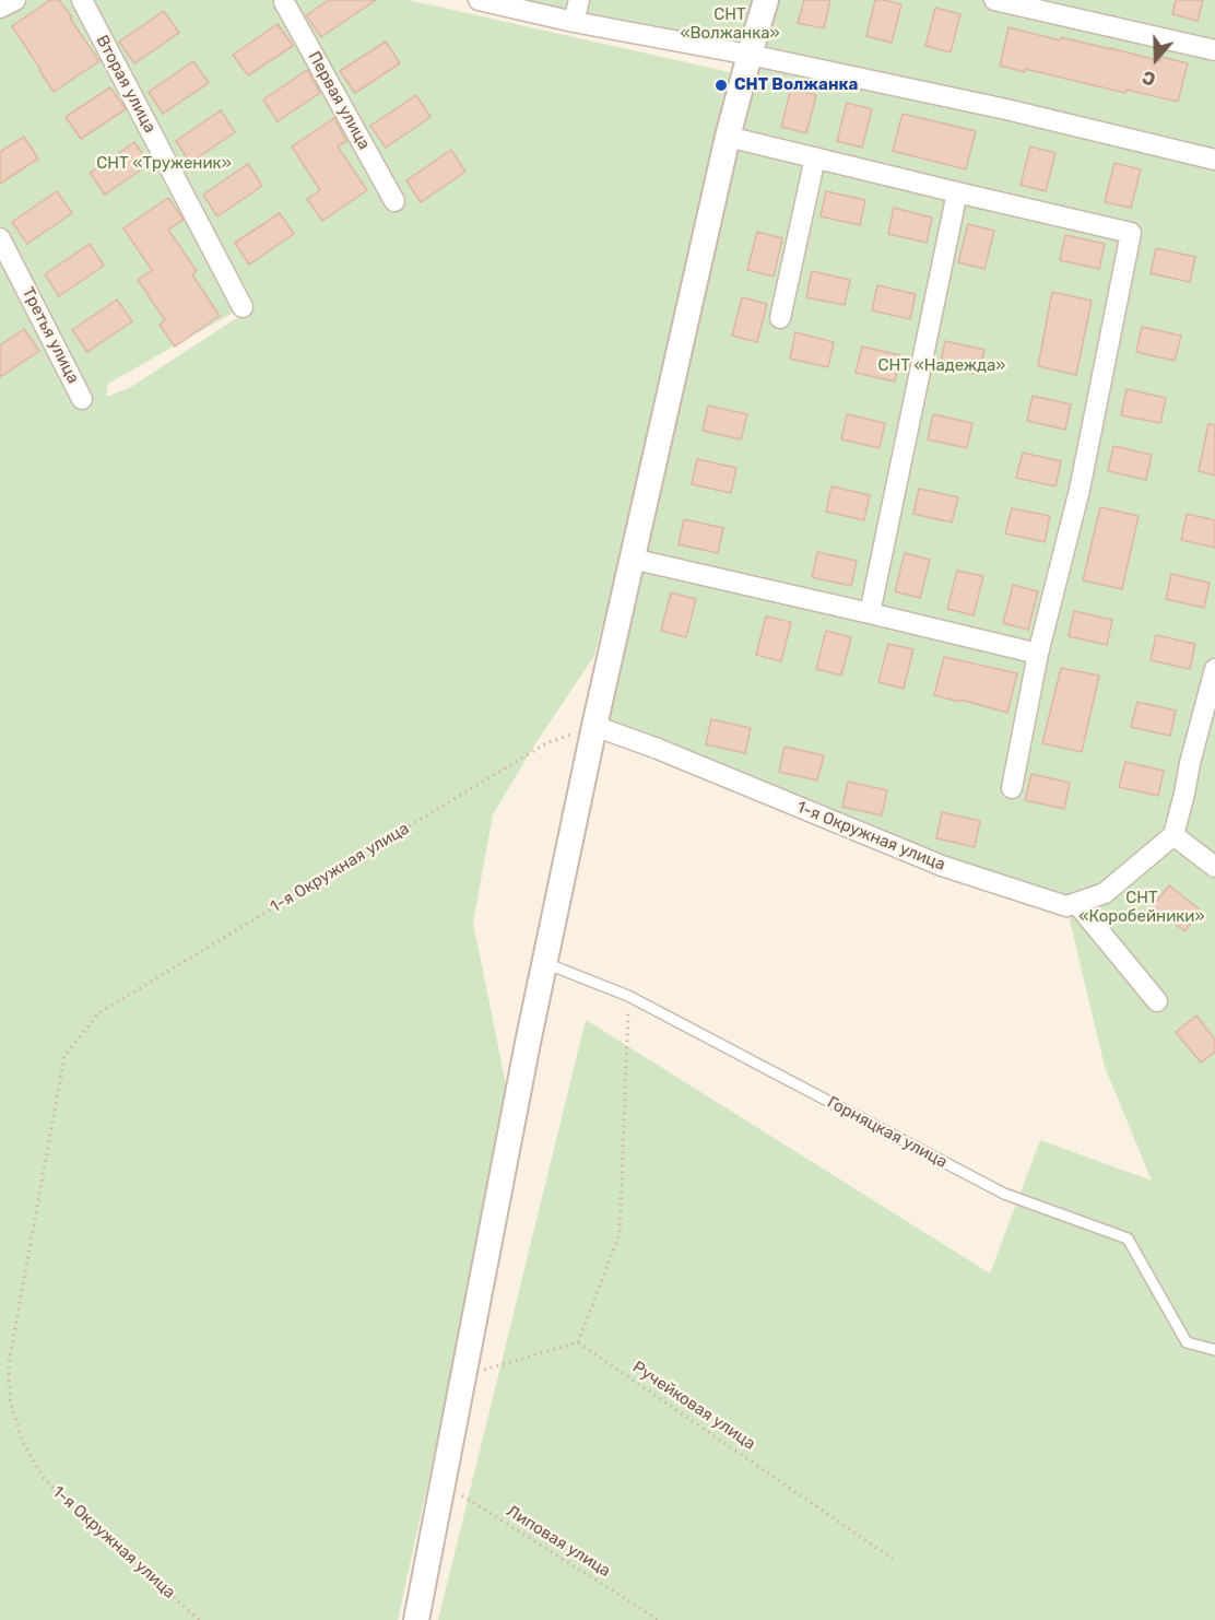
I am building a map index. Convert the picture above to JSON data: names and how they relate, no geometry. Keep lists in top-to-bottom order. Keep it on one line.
{"streets":{"street":["Вторая улица","Первая улица","Третья улица","1-я Окружная улица"],"lane":["Горняцкая улица"],"path":["Ручейковая улица","Липовая улица"]},"parks":["СНТ «Волжанка»","СНТ «Труженик»","СНТ «Надежда»","СНТ «Коробейники»"],"places":["СНТ Волжанка"],"north":"bottom"}
